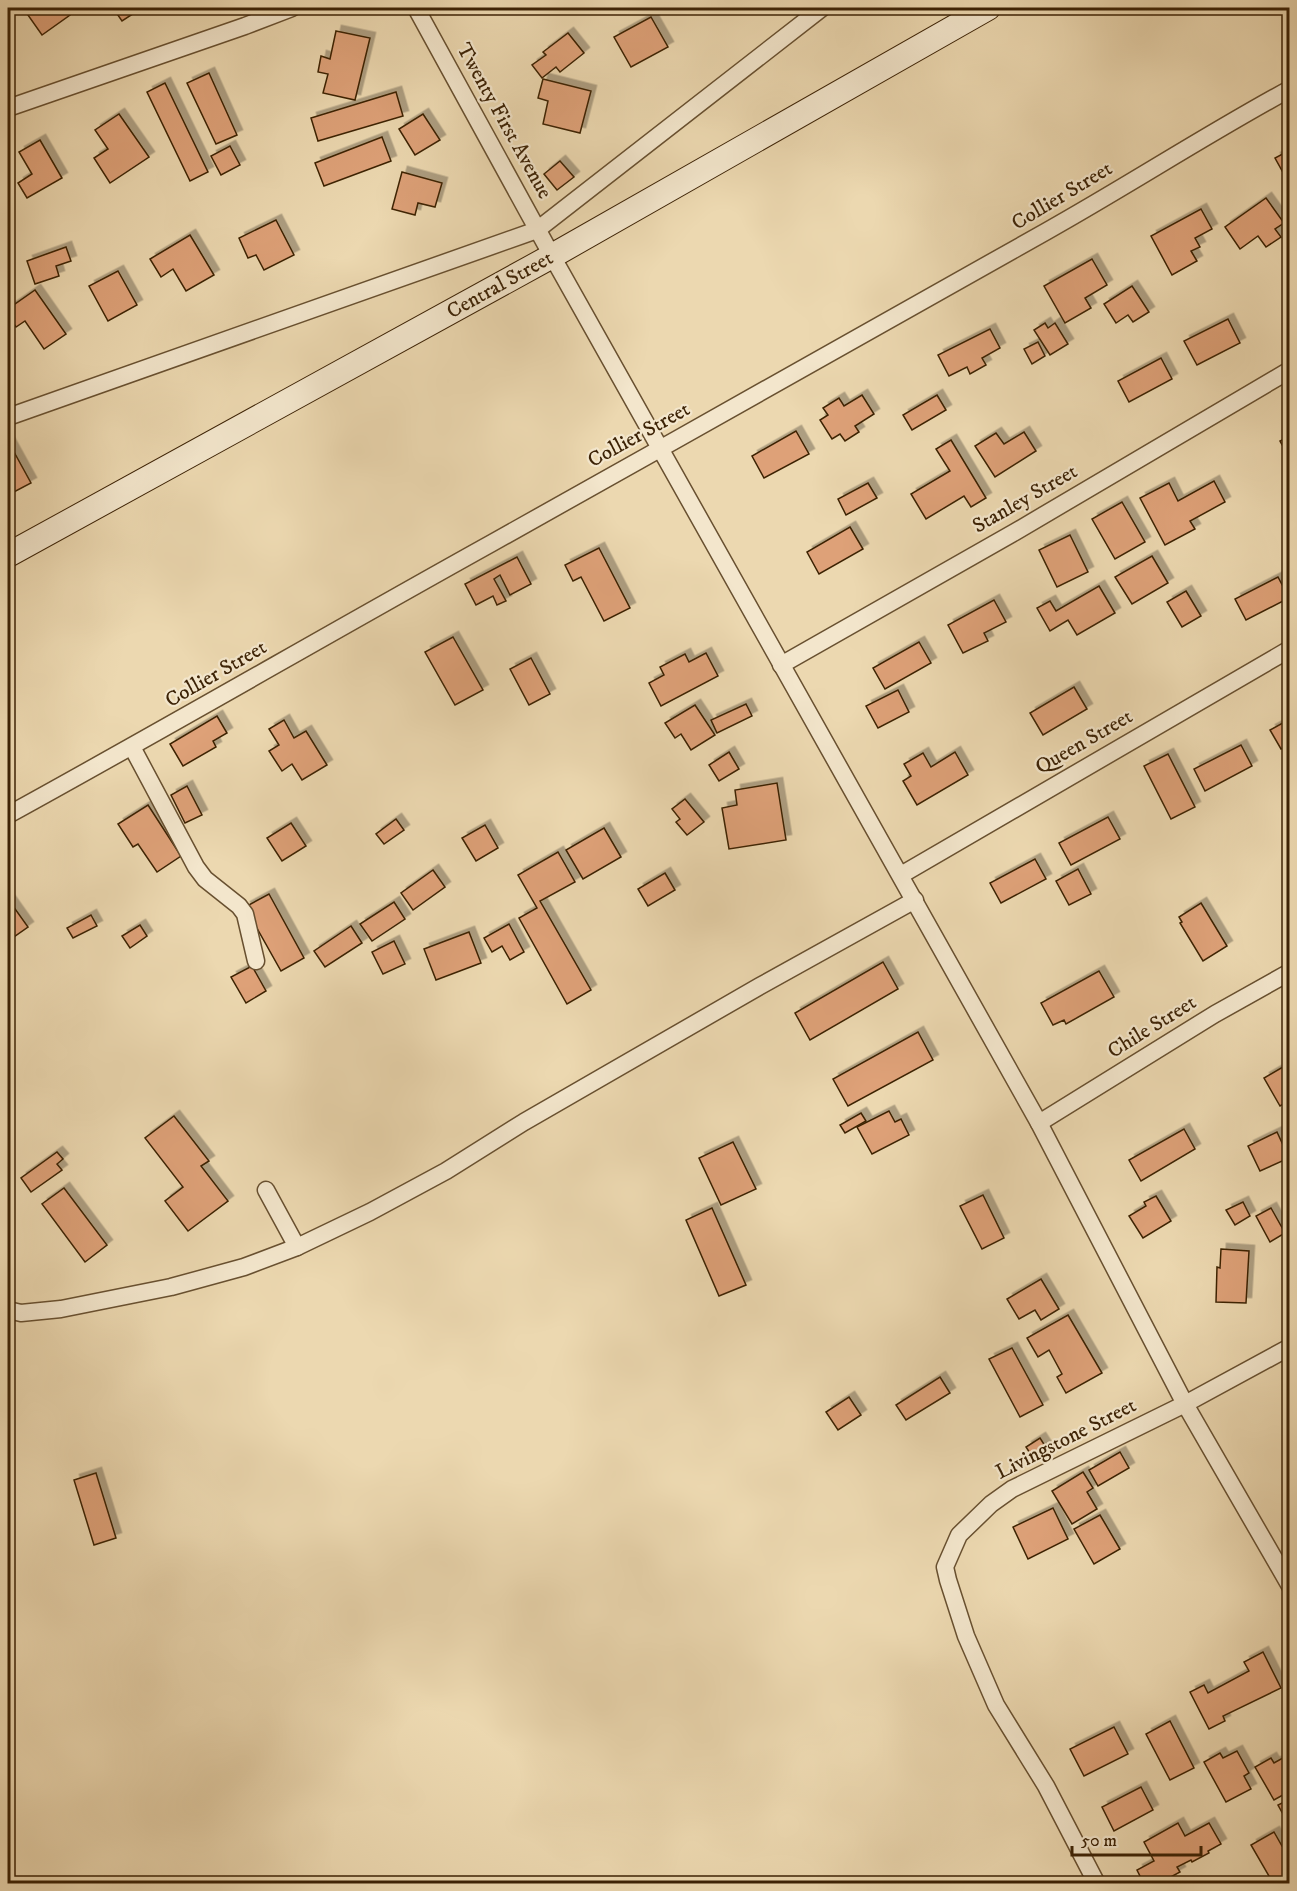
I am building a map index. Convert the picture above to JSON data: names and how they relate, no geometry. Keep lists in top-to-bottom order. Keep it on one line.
{"streets":{"main road":["Central Street"],"street":["Twenty First Avenue","Collier Street","Stanley Street","Queen Street","Chile Street","Livingstone Street"]},"crossings":[["Twenty First Avenue","Collier Street"],["Twenty First Avenue","Central Street"],["Twenty First Avenue","Stanley Street"],["Twenty First Avenue","Queen Street"],["Twenty First Avenue","Chile Street"],["Twenty First Avenue","Livingstone Street"]],"scale_bar":"50 m"}
